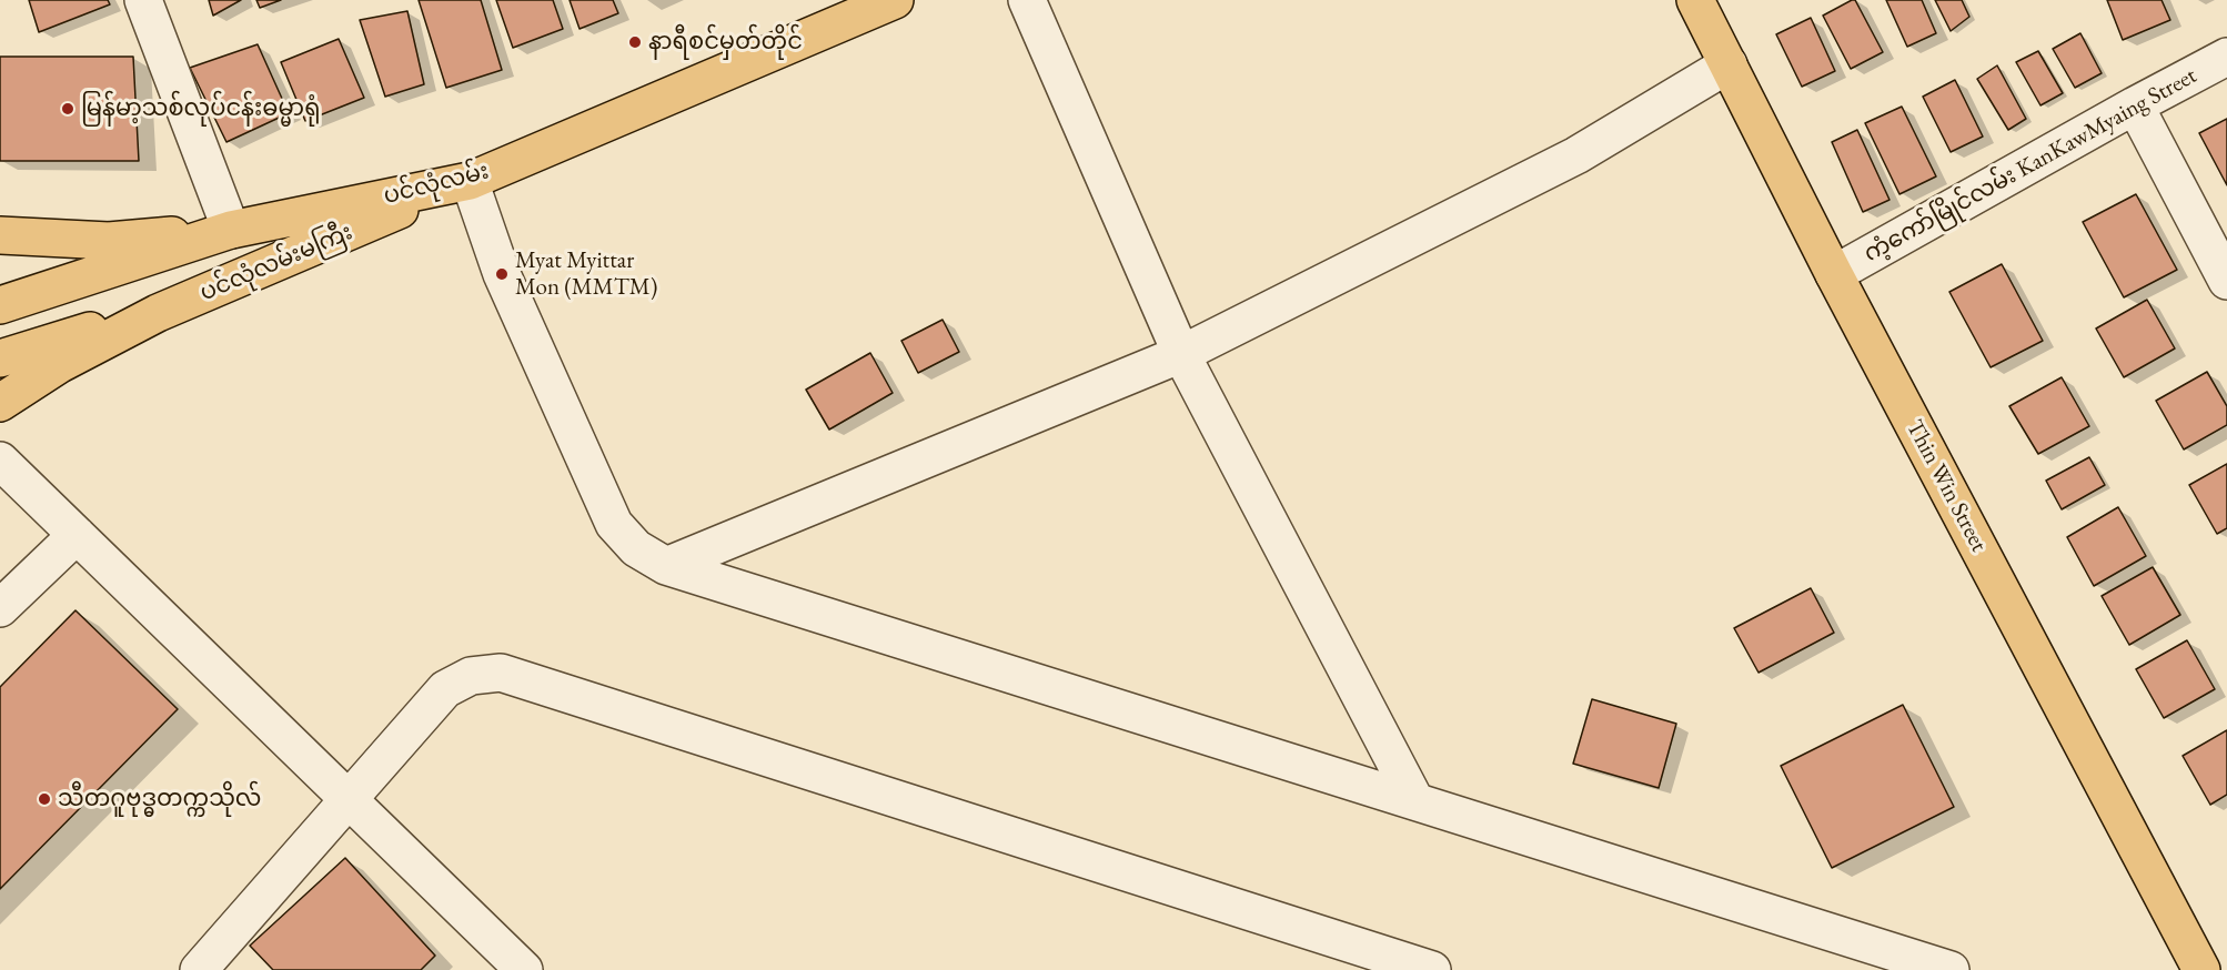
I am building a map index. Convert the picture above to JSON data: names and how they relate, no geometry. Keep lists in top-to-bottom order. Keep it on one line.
{"streets":{"main road":["ပင်လုံလမ်း","ပင်လုံလမ်းမကြီး","Thin Win Street"],"street":["ကံ့ကော်မြိုင်လမ်း KanKawMyaing Street"]},"crossings":[["ကံ့ကော်မြိုင်လမ်း KanKawMyaing Street","Thin Win Street"],["ပင်လုံလမ်း","ပင်လုံလမ်းမကြီး"]],"places":["နာရီစင်မှတ်တိုင်","မြန်မာ့သစ်လုပ်ငန်းဓမ္မာရုံ","Myat Myittar Mon (MMTM)","သီတဂူဗုဒ္ဓတက္ကသိုလ်"]}
